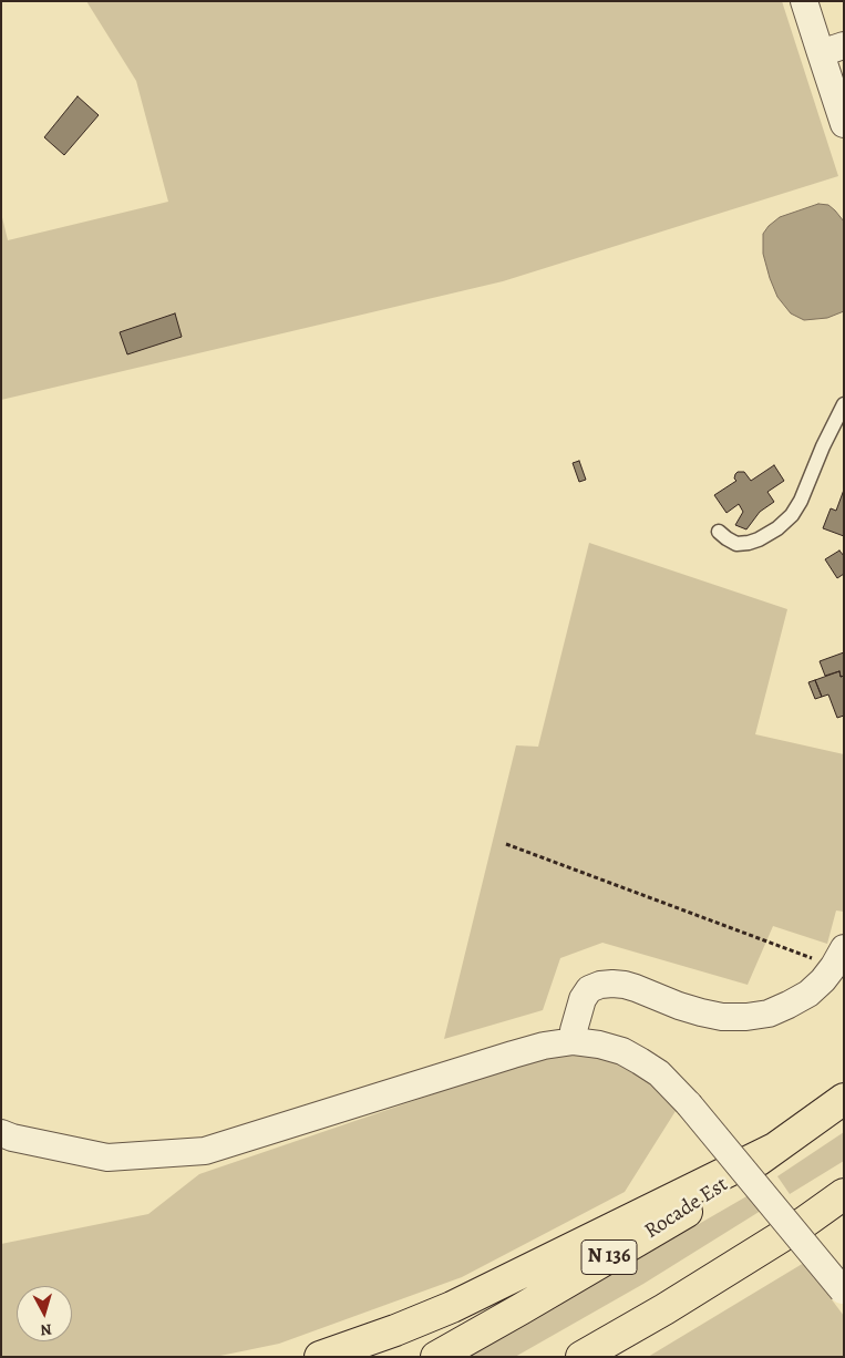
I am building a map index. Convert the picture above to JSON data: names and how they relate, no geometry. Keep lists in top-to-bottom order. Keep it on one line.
{"streets":{"highway":["Rocade Est","N 136"]},"north":"bottom"}
